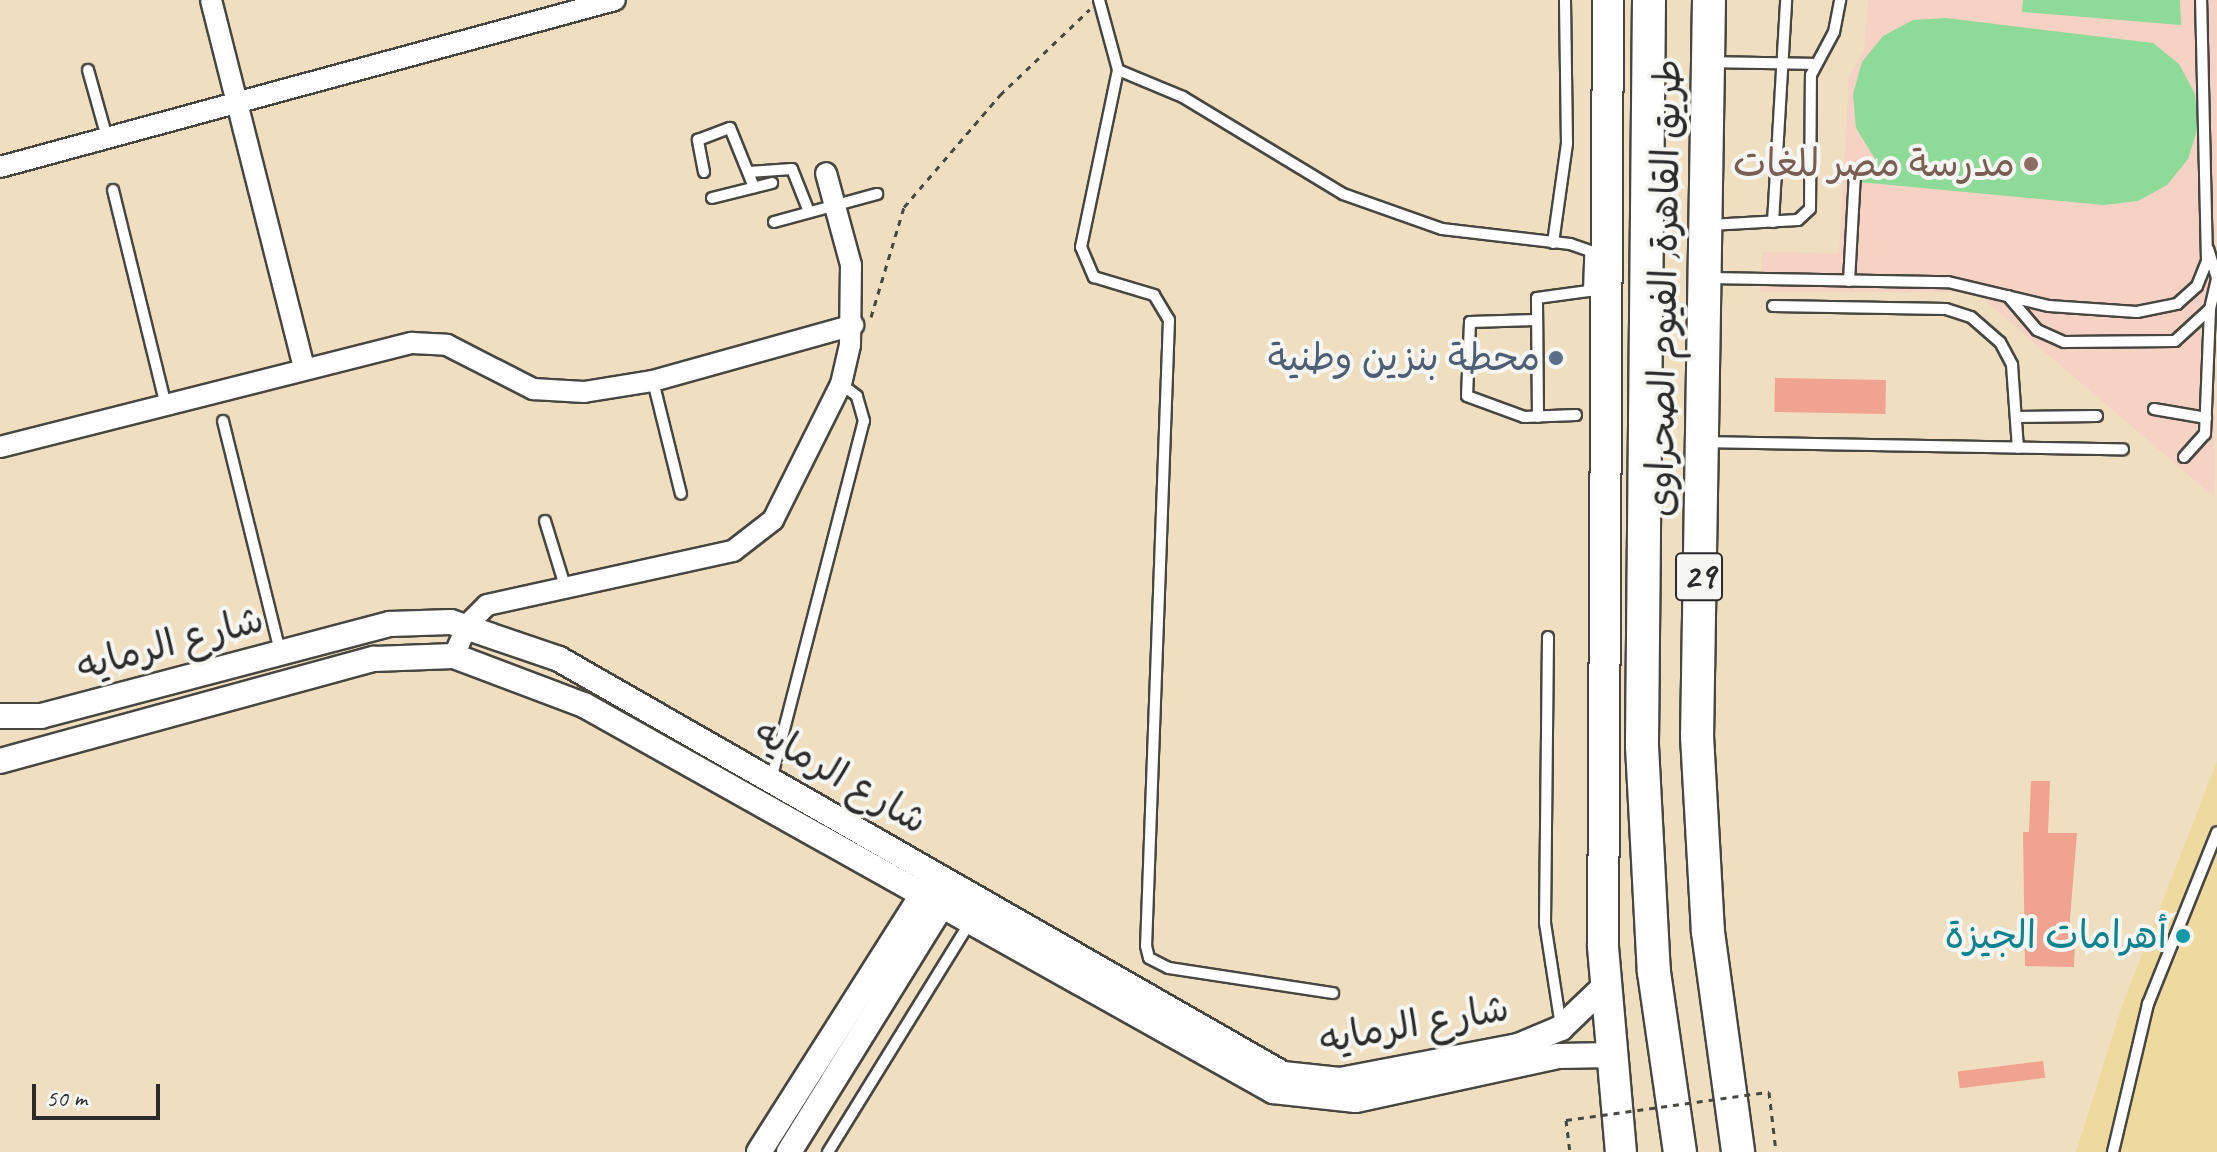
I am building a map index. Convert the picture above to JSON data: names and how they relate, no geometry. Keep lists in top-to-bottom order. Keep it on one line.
{"streets":{"highway":["طريق القاهرة, الفيوم الصحراوى","29"],"street":["شارع الرمايه"]},"places":["مدرسة مصر للغات","محطة بنزين وطنية","أهرامات الجيزة"],"scale_bar":"50 m"}
